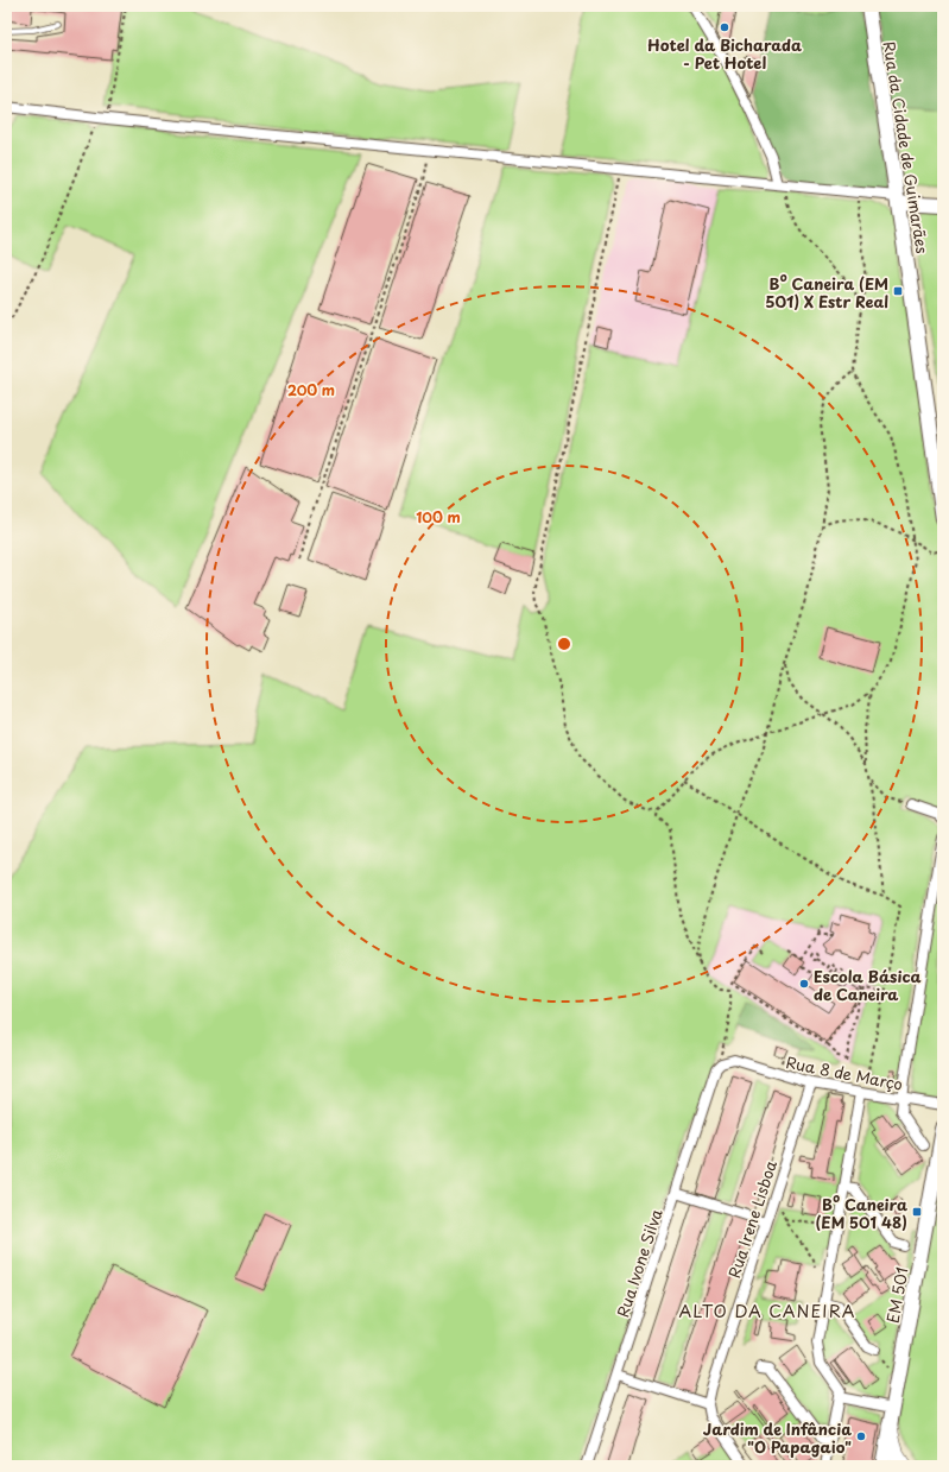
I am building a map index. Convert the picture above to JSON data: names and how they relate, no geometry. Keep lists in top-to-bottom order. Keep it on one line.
{"streets":{"main road":["Rua da Cidade de Guimarães","EM 501"],"street":["Rua 8 de Março","Rua Irene Lisboa","Rua Ivone Silva"]},"crossings":[["Rua 8 de Março","Rua Irene Lisboa"],["Rua 8 de Março","Rua Ivone Silva"]],"districts":["ALTO DA CANEIRA"],"places":{"other":["Hotel da Bicharada - Pet Hotel","Escola Básica de Caneira","Jardim de Infância \"O Papagaio\""],"transit":["Bº Caneira (EM 501) X Estr Real","Bº Caneira (EM 501 48)"]},"rings":["200 m","100 m"]}
